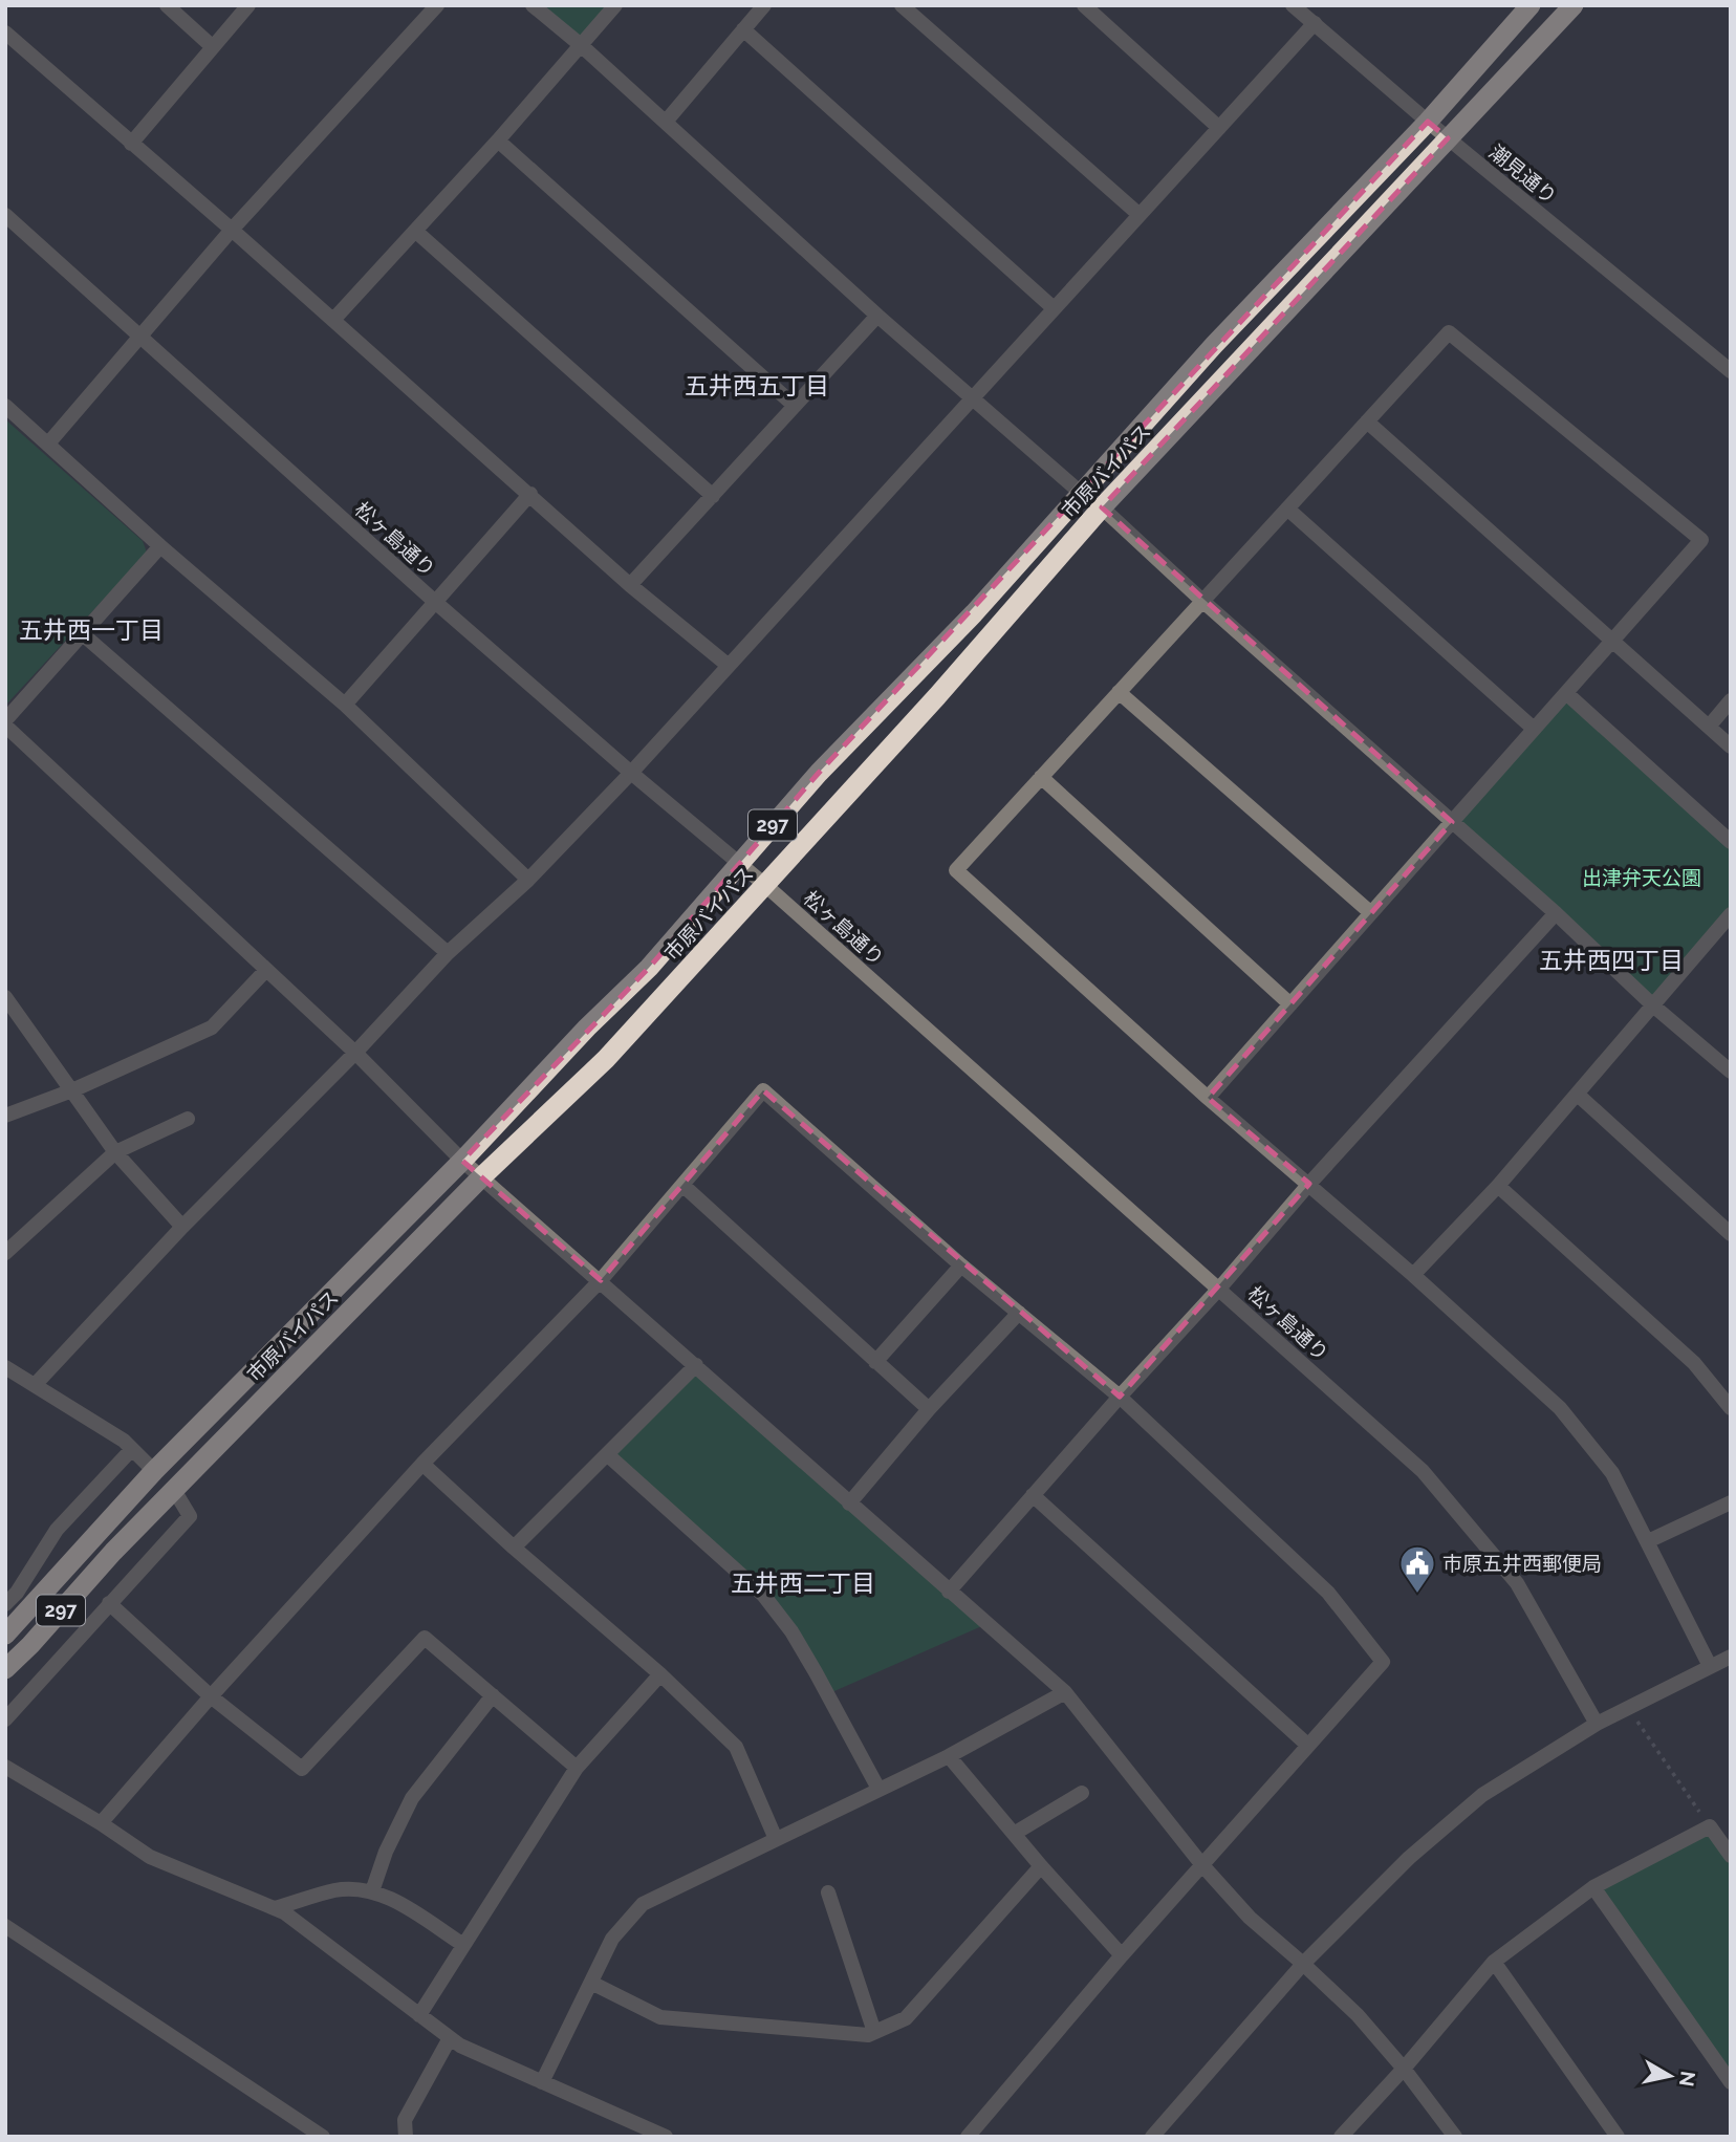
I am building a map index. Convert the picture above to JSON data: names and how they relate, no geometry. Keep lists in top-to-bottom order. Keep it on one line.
{"streets":{"highway":["市原バイパス","297"],"street":["潮見通り","松ヶ島通り"]},"crossings":[["潮見通り","市原バイパス"],["市原バイパス","松ヶ島通り"]],"districts":["五井西五丁目","五井西一丁目","五井西四丁目","五井西二丁目"],"parks":["出津弁天公園"],"places":{"public building":["市原五井西郵便局"]},"north":"right"}
